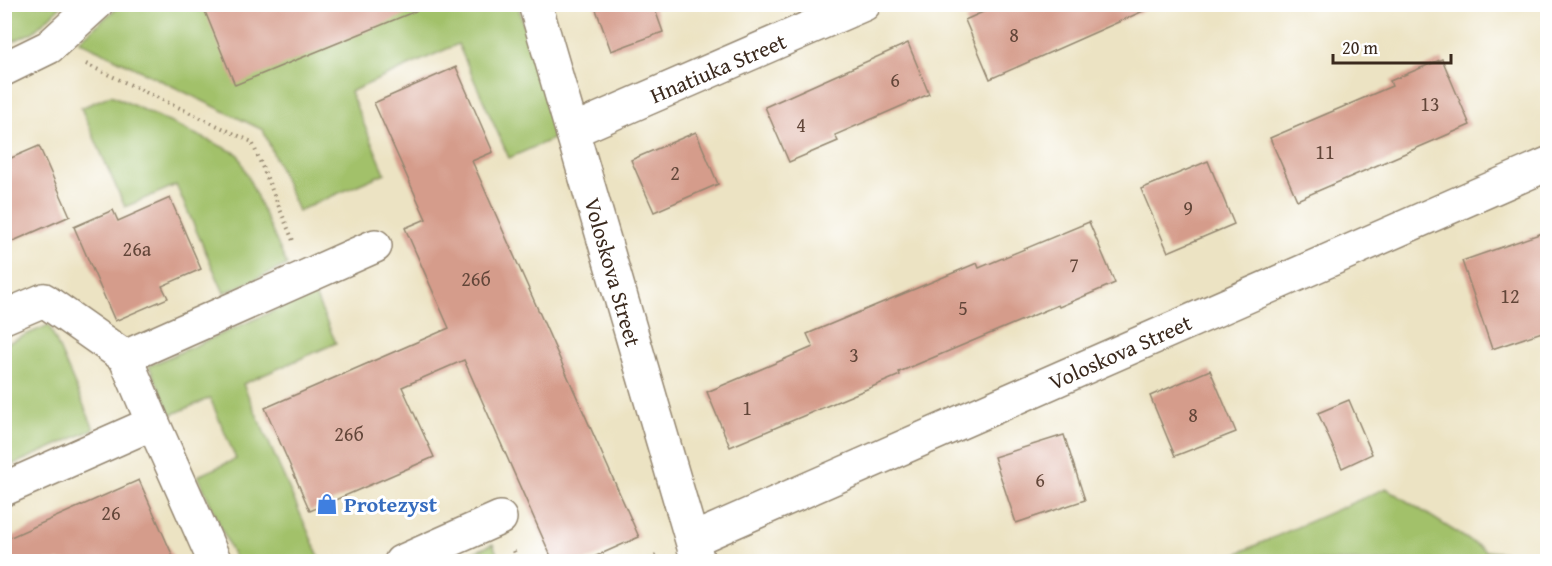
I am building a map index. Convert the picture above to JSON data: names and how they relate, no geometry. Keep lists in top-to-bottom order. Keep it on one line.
{"streets":{"street":["Hnatiuka Street","Voloskova Street"]},"crossings":[["Hnatiuka Street","Voloskova Street"]],"places":{"shop":["Protezyst"]},"house_numbers":["8","6","13","4","11","2","9","26а","7","26б","12","5","3","1","8","26б","6","26"],"scale_bar":"20 m"}
